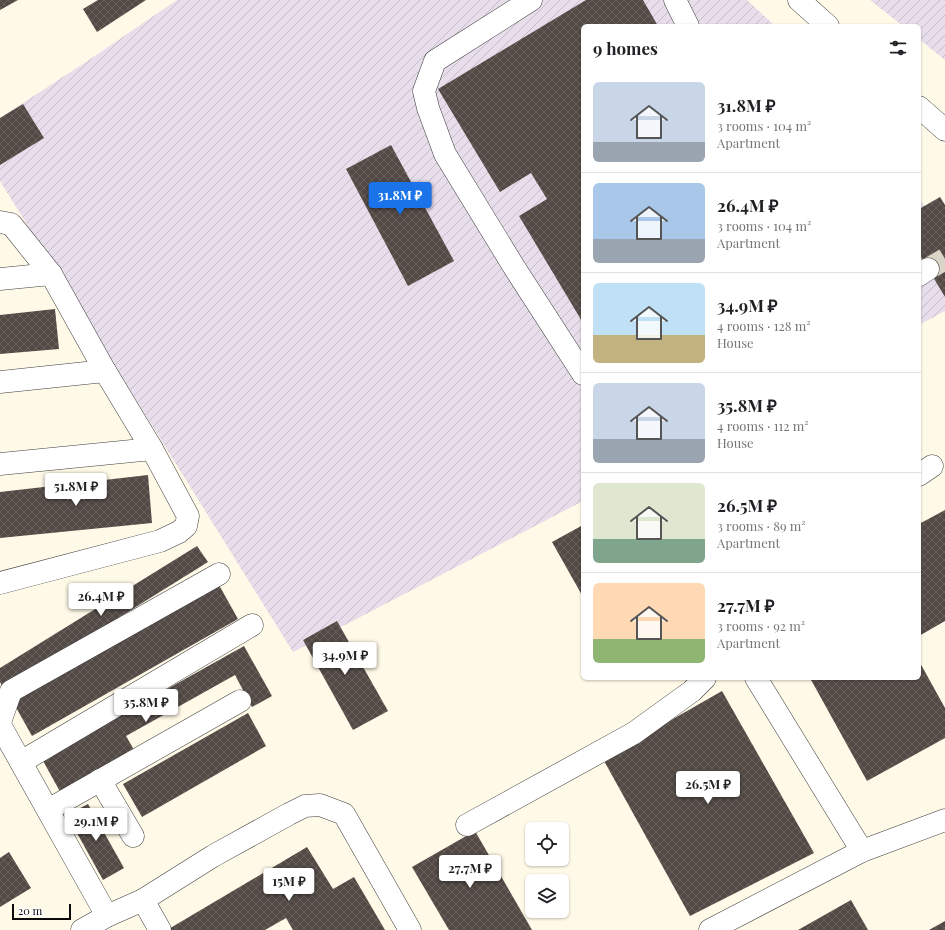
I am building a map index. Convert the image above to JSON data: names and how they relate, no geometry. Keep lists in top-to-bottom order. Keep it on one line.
{"scale_bar":"20 m","page":{"heading":"9 homes","list":[{"name":"31.8M ₽","note":"3 rooms · 104 m² · Apartment"},{"name":"26.4M ₽","note":"3 rooms · 104 m² · Apartment"},{"name":"34.9M ₽","note":"4 rooms · 128 m² · House"},{"name":"35.8M ₽","note":"4 rooms · 112 m² · House"},{"name":"26.5M ₽","note":"3 rooms · 89 m² · Apartment"},{"name":"27.7M ₽","note":"3 rooms · 92 m² · Apartment"}],"price":["31.8M ₽","51.8M ₽","26.4M ₽","34.9M ₽","35.8M ₽","26.5M ₽","29.1M ₽","27.7M ₽","15M ₽"],"scale":"20 m"}}
